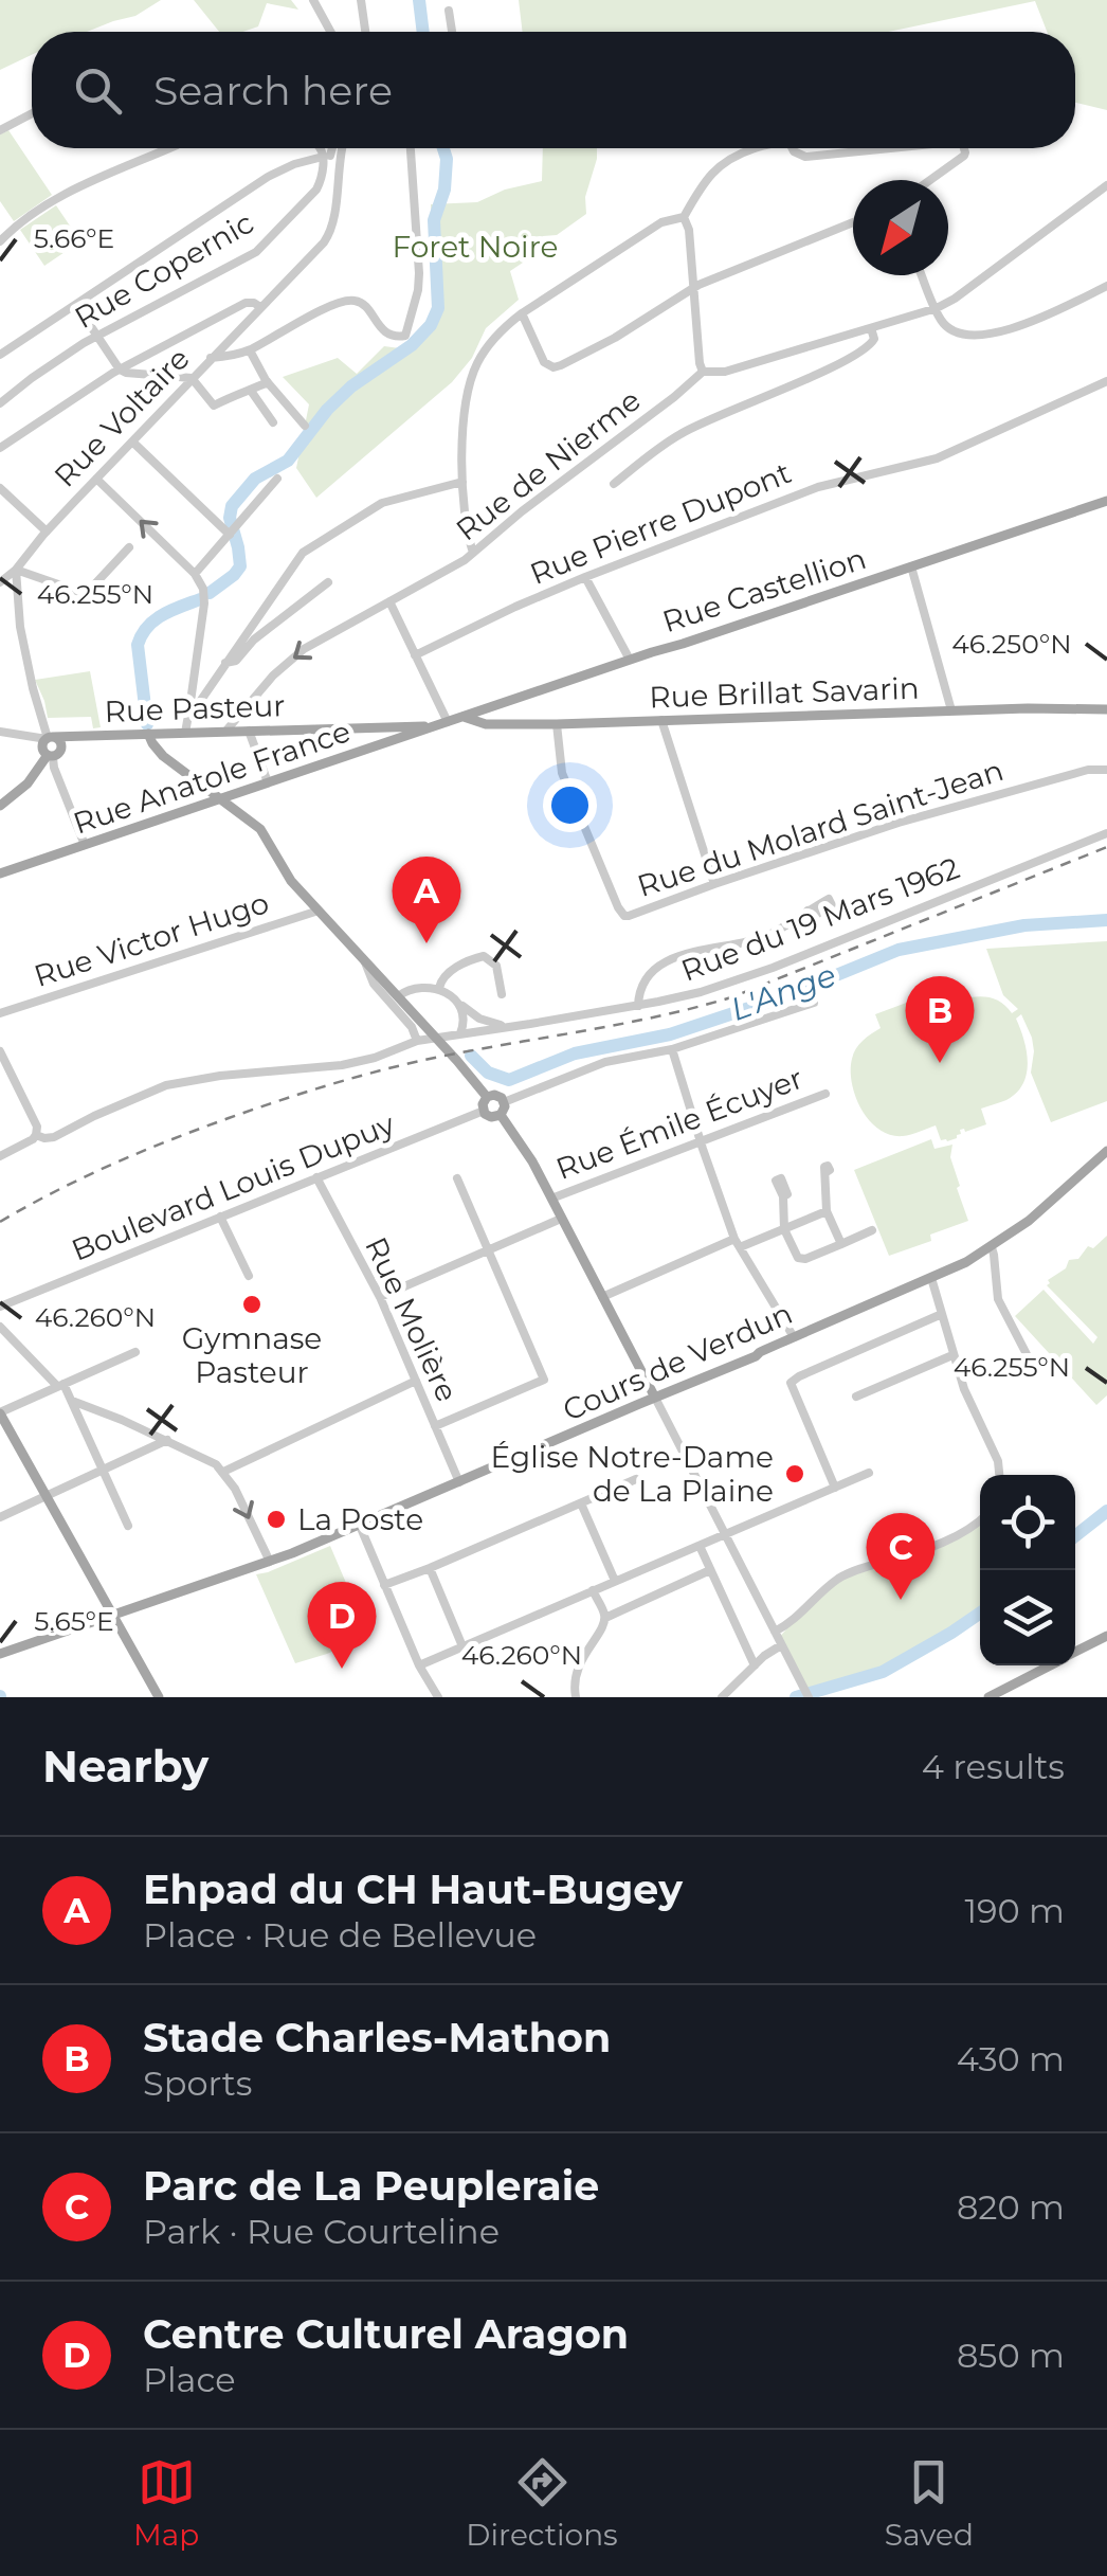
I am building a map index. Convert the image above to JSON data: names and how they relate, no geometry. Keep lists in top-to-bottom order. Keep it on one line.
{"streets":{"main road":["Rue Castellion","Rue Brillat Savarin","Rue Pasteur","Rue Anatole France","Cours de Verdun"],"street":["Rue Copernic","Rue Voltaire","Rue de Nierme","Rue Pierre Dupont","Rue du Molard Saint-Jean","Rue du 19 Mars 1962","Rue Victor Hugo","Rue Émile Écuyer","Boulevard Louis Dupuy","Rue Molière"]},"crossings":[["Rue Copernic","Rue Voltaire"],["Rue de Nierme","Rue Pasteur"],["Rue Castellion","Rue Brillat Savarin"],["Rue Castellion","Rue Pasteur"],["Rue Castellion","Rue Anatole France"],["Rue Brillat Savarin","Rue du Molard Saint-Jean"],["Rue Pasteur","Rue Anatole France"],["Boulevard Louis Dupuy","Rue Molière"],["Rue Molière","Cours de Verdun"]],"water":["L'Ange"],"parks":["Foret Noire"],"places":["Gymnase Pasteur","Église Notre-Dame de La Plaine","La Poste"],"north":"bottom left","page":{"search":"Search here","pins":["A","B","C","D"],"heading":["Nearby","4 results"],"list":[{"mark":"A","name":"Ehpad du CH Haut-Bugey","note":"Place · Rue de Bellevue","value":"190 m"},{"mark":"B","name":"Stade Charles-Mathon","note":"Sports","value":"430 m"},{"mark":"C","name":"Parc de La Peupleraie","note":"Park · Rue Courteline","value":"820 m"},{"mark":"D","name":"Centre Culturel Aragon","note":"Place","value":"850 m"}],"nav":["Map","Directions","Saved"]},"coordinates":["5.66°E","46.255°N","46.250°N","46.260°N","5.65°E"]}
